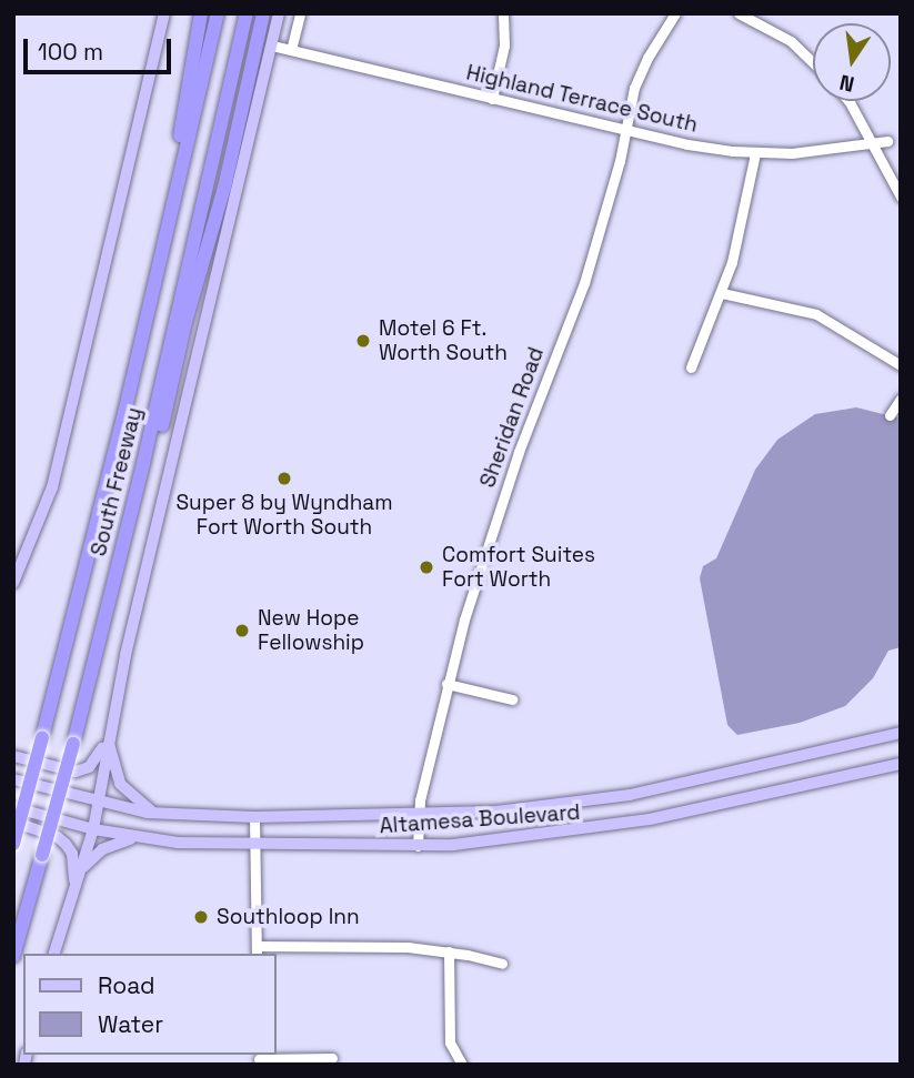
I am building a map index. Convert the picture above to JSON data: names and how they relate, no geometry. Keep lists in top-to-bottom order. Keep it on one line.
{"streets":{"highway":["South Freeway"],"main road":["Altamesa Boulevard"],"street":["Highland Terrace South","Sheridan Road"]},"crossings":[["Highland Terrace South","Sheridan Road"],["Sheridan Road","Altamesa Boulevard"]],"places":["Motel 6 Ft. Worth South","Super 8 by Wyndham Fort Worth South","Comfort Suites Fort Worth","New Hope Fellowship","Southloop Inn"],"legend":["Road","Water"],"scale_bar":"100 m","north":"bottom"}
